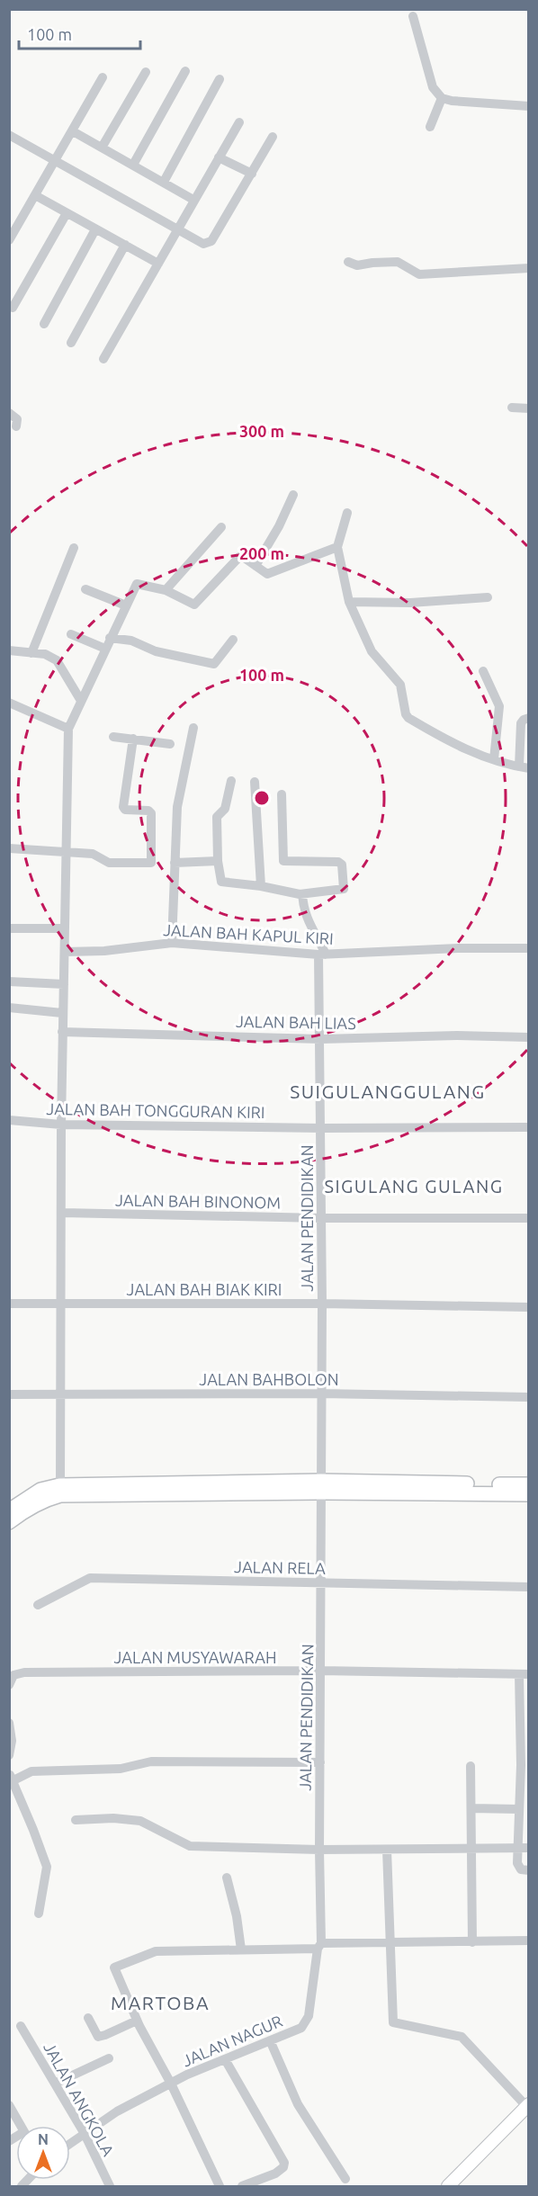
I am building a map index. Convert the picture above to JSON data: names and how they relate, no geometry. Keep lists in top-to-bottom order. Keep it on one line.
{"streets":{"street":["JALAN BAH KAPUL KIRI","JALAN BAH LIAS","JALAN BAH TONGGURAN KIRI","JALAN BAH BINONOM","JALAN PENDIDIKAN","JALAN BAH BIAK KIRI","JALAN BAHBOLON","JALAN RELA","JALAN MUSYAWARAH","JALAN NAGUR","JALAN ANGKOLA"]},"crossings":[["JALAN BAH KAPUL KIRI","JALAN PENDIDIKAN"],["JALAN BAH LIAS","JALAN PENDIDIKAN"],["JALAN BAH TONGGURAN KIRI","JALAN PENDIDIKAN"],["JALAN BAH BINONOM","JALAN PENDIDIKAN"],["JALAN PENDIDIKAN","JALAN BAH BIAK KIRI"],["JALAN PENDIDIKAN","JALAN BAHBOLON"],["JALAN PENDIDIKAN","JALAN RELA"],["JALAN PENDIDIKAN","JALAN MUSYAWARAH"],["JALAN PENDIDIKAN","JALAN NAGUR"],["JALAN NAGUR","JALAN ANGKOLA"]],"districts":["SUIGULANGGULANG","SIGULANG GULANG","MARTOBA"],"scale_bar":"100 m","north":"top","rings":["300 m","200 m","100 m"]}
